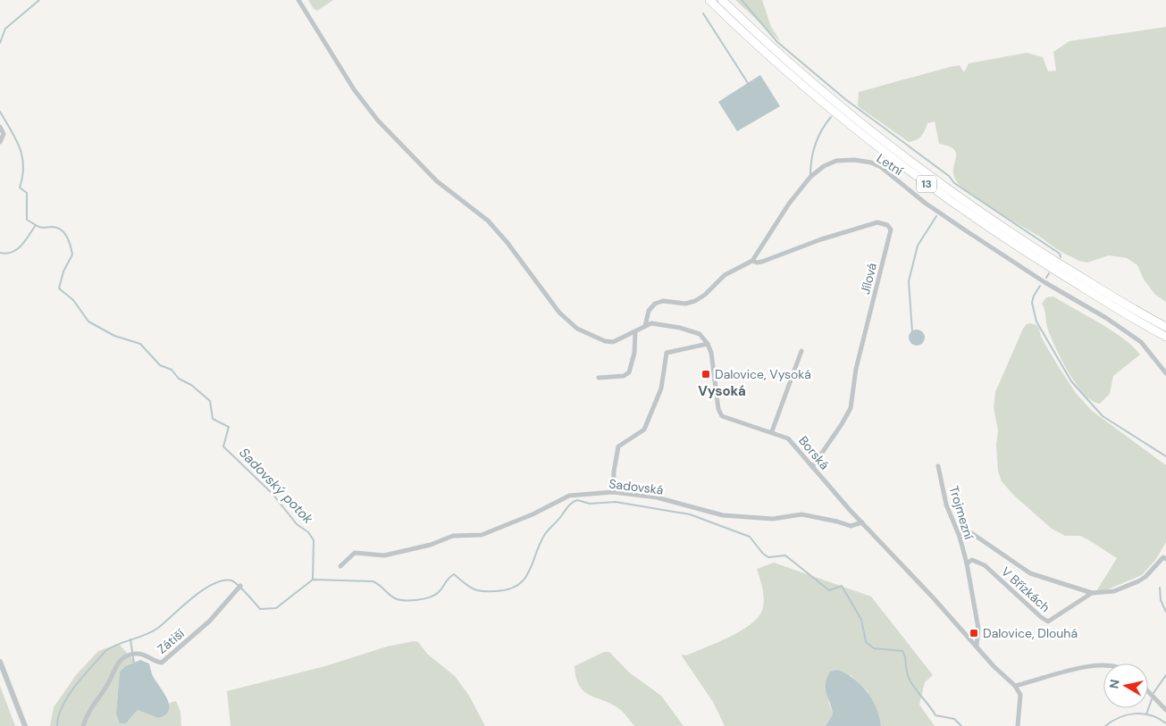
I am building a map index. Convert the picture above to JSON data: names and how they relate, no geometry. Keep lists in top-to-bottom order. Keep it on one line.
{"streets":{"highway":["13"],"street":["Letní","Jílová","Borská","Sadovská","Trojmezní","V Břízkách","Zátiší"]},"crossings":[["Letní","Jílová"],["Jílová","Borská"],["Borská","Sadovská"],["Trojmezní","V Břízkách"]],"districts":["Vysoká"],"water":["Sadovský potok"],"places":{"transit":["Dalovice, Vysoká","Dalovice, Dlouhá"]},"north":"left"}
